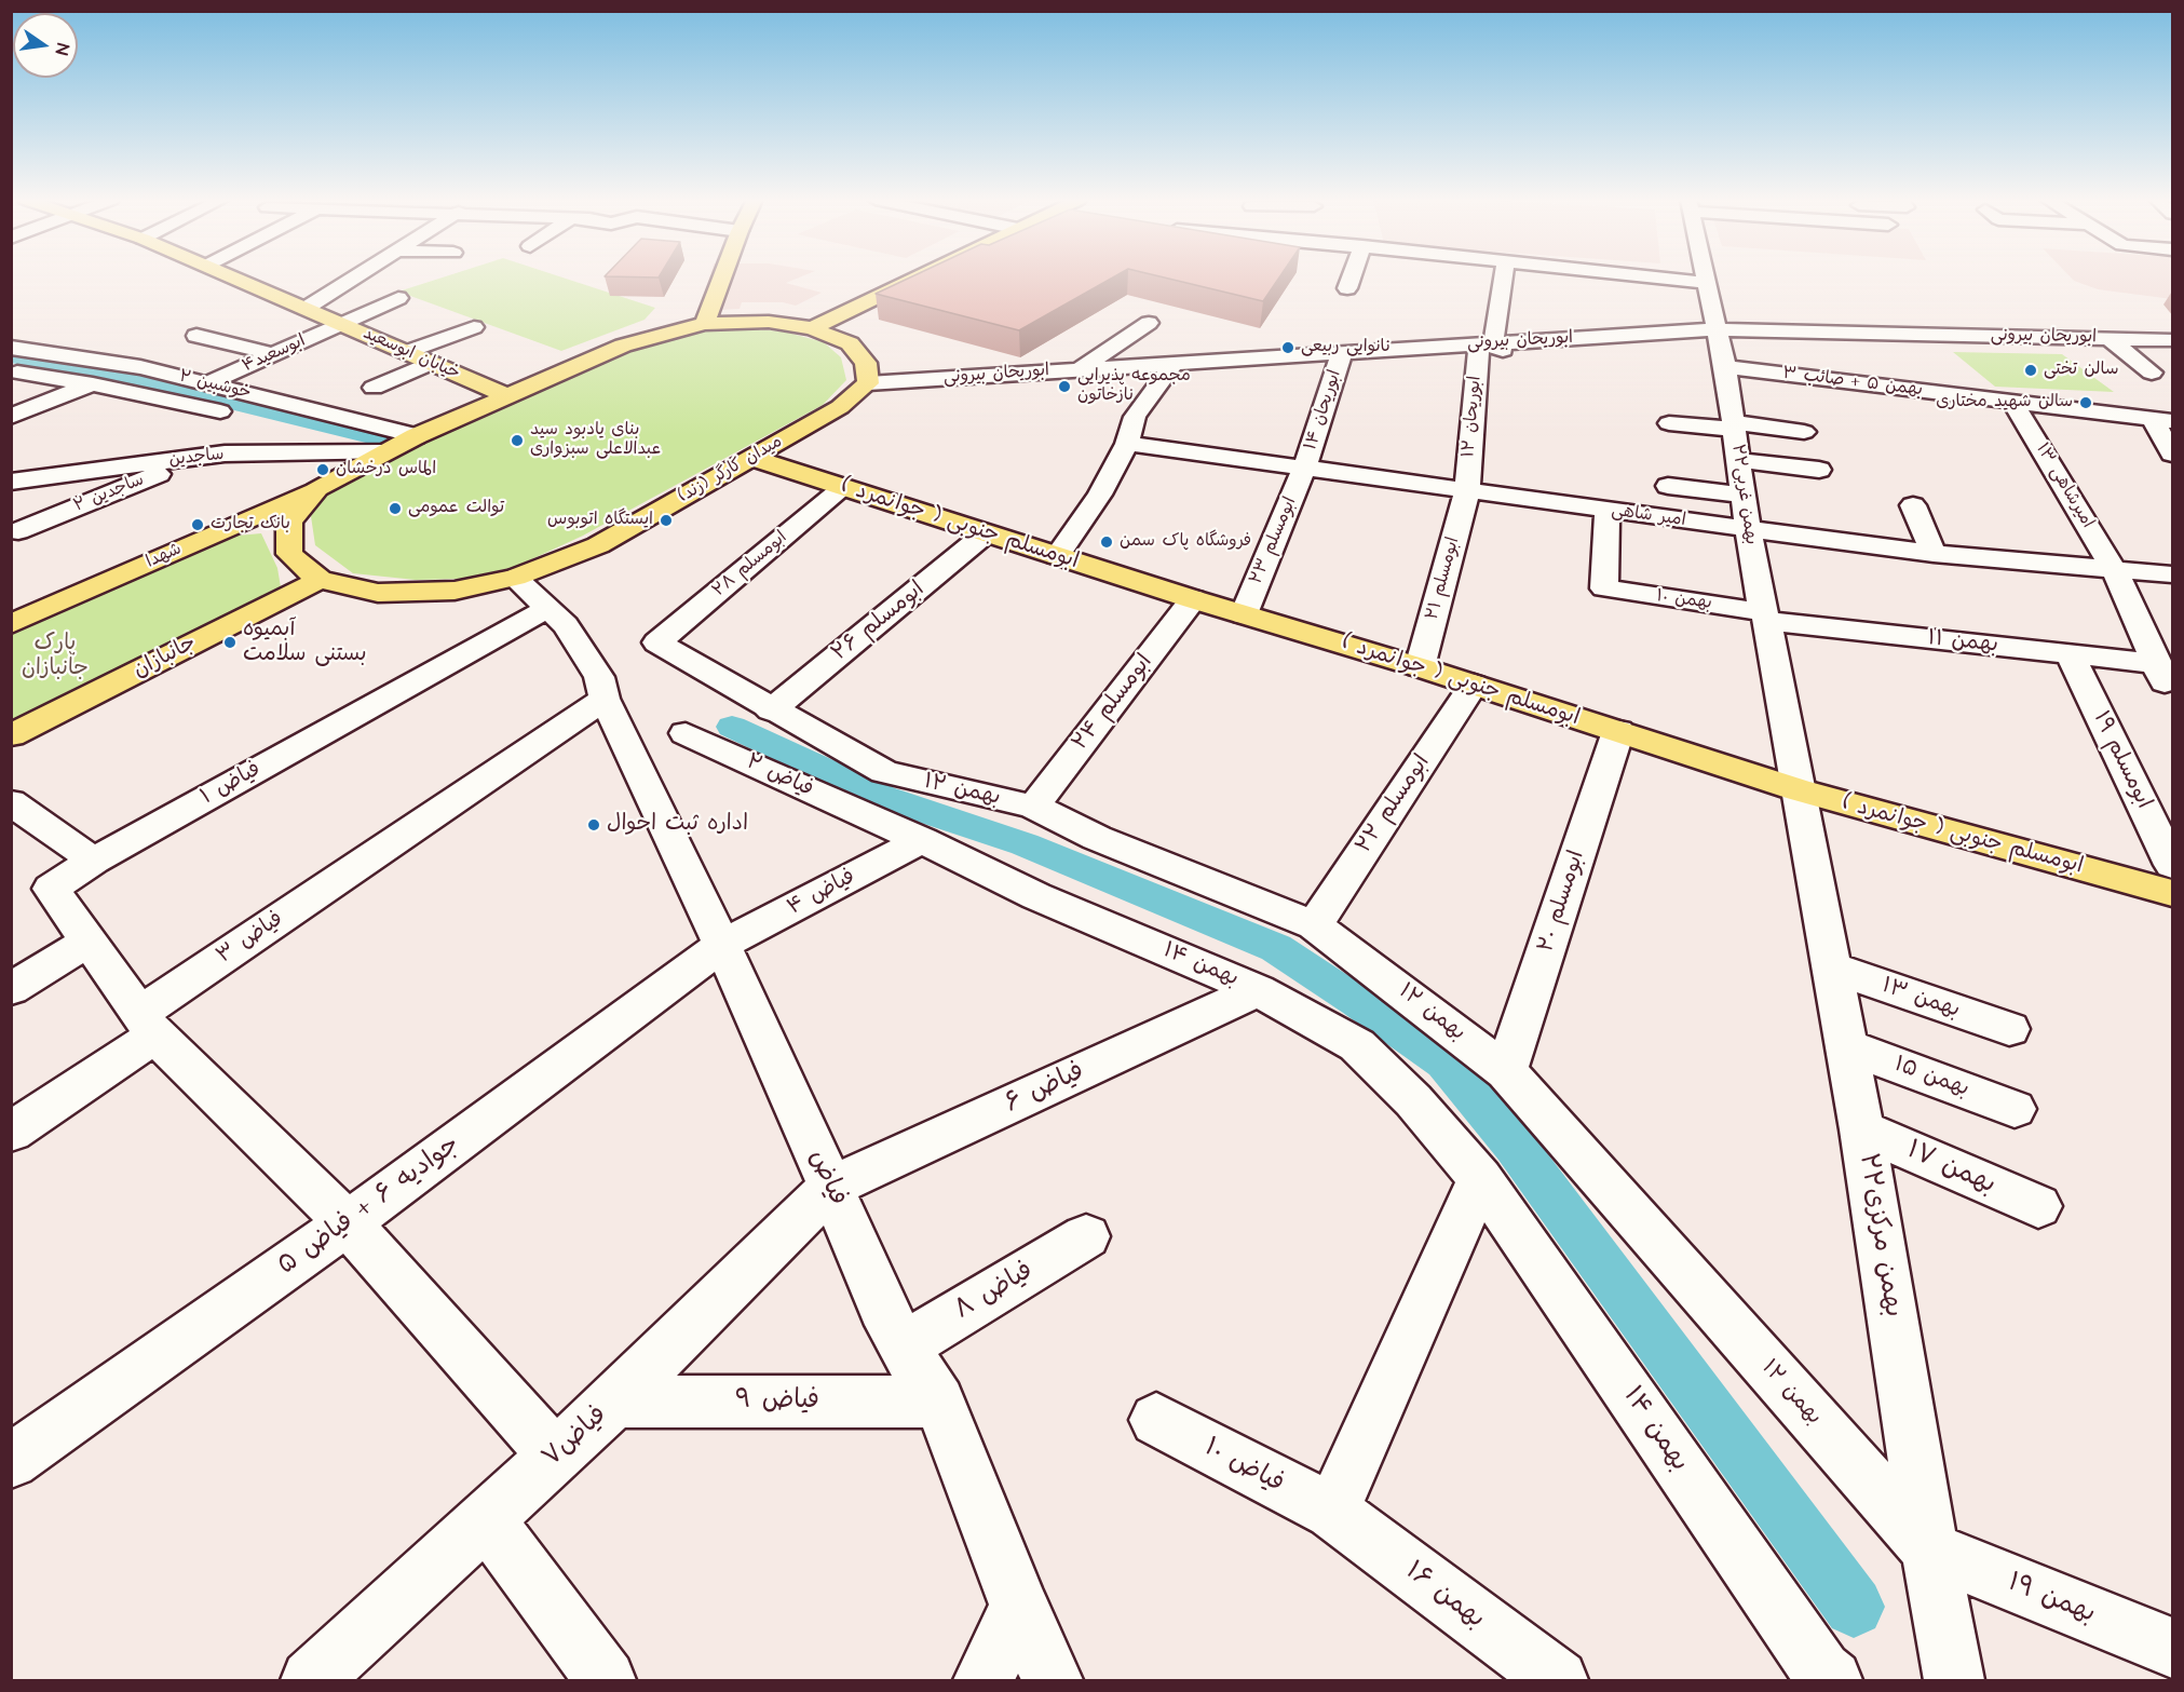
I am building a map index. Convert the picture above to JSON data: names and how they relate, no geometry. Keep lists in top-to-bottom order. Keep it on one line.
{"streets":{"main road":["خیابان ابوسعید","میدان کارگر (زند)","ابومسلم جنوبی ( جوانمرد )","شهدا","جانبازان"],"street":["ابوریحان بیرونی","ابوسعید۴","بهمن ۵ + صائب ۳","خوشبین ۲","ابوریحان ۱۴","ابوریحان ۱۲","ساجدین","امیرشاهی ۱۳","ساجدین ۲","۲۲بهمن غربی","امیر شاهی","ابومسلم ۲۳","ابومسلم ۲۸","ابومسلم ۲۱","بهمن ۱۰","ابومسلم ۲۶","بهمن ۱۱","ابومسلم ۲۴","ابومسلم ۱۹","فیاض ۲","فیاض ۱","بهمن ۱۲","ابومسلم ۲۲","فیاض ۴","ابومسلم ۲۰","فیاض ۳","بهمن ۱۴","بهمن ۱۳","بهمن ۱۵","فیاض ۶","بهمن ۱۷","فیاض","جوادیه ۶ + فیاض ۵","۲۲بهمن مرکزی","فیاض ۸","فیاض ۹","فیاض۷","فیاض ۱۰","بهمن ۱۶","بهمن ۱۹"]},"crossings":[["ابوریحان بیرونی","ابوریحان ۱۴"],["ابوریحان بیرونی","ابوریحان ۱۲"],["ابوریحان بیرونی","میدان کارگر (زند)"],["ابوریحان بیرونی","۲۲بهمن غربی"],["ابوسعید۴","خیابان ابوسعید"],["ابوسعید۴","خوشبین ۲"],["خیابان ابوسعید","میدان کارگر (زند)"],["بهمن ۵ + صائب ۳","امیرشاهی ۱۳"],["بهمن ۵ + صائب ۳","۲۲بهمن غربی"],["خوشبین ۲","میدان کارگر (زند)"],["ابوریحان ۱۴","امیر شاهی"],["ابوریحان ۱۴","ابومسلم ۲۳"],["ابوریحان ۱۲","امیر شاهی"],["ابوریحان ۱۲","ابومسلم ۲۱"],["ساجدین","میدان کارگر (زند)"],["ساجدین","ساجدین ۲"],["میدان کارگر (زند)","ابومسلم جنوبی ( جوانمرد )"],["میدان کارگر (زند)","شهدا"],["میدان کارگر (زند)","جانبازان"],["میدان کارگر (زند)","فیاض"],["امیرشاهی ۱۳","امیر شاهی"],["امیرشاهی ۱۳","بهمن ۱۱"],["۲۲بهمن غربی","امیر شاهی"],["۲۲بهمن غربی","ابومسلم جنوبی ( جوانمرد )"],["۲۲بهمن غربی","بهمن ۱۰"],["۲۲بهمن غربی","بهمن ۱۱"],["۲۲بهمن غربی","۲۲بهمن مرکزی"],["امیر شاهی","ابومسلم ۲۳"],["امیر شاهی","ابومسلم ۲۱"],["امیر شاهی","بهمن ۱۰"],["ابومسلم جنوبی ( جوانمرد )","ابومسلم ۲۳"],["ابومسلم جنوبی ( جوانمرد )","ابومسلم ۲۸"],["ابومسلم جنوبی ( جوانمرد )","ابومسلم ۲۱"],["ابومسلم جنوبی ( جوانمرد )","ابومسلم ۲۶"],["ابومسلم جنوبی ( جوانمرد )","ابومسلم ۲۴"],["ابومسلم جنوبی ( جوانمرد )","ابومسلم ۲۲"],["ابومسلم جنوبی ( جوانمرد )","ابومسلم ۲۰"],["ابومسلم جنوبی ( جوانمرد )","۲۲بهمن مرکزی"],["ابومسلم ۲۸","بهمن ۱۲"],["بهمن ۱۰","بهمن ۱۱"],["ابومسلم ۲۶","بهمن ۱۲"],["بهمن ۱۱","ابومسلم ۱۹"],["ابومسلم ۲۴","بهمن ۱۲"],["فیاض ۲","بهمن ۱۴"],["فیاض ۱","فیاض ۳"],["فیاض ۱","فیاض"],["بهمن ۱۲","ابومسلم ۲۲"],["بهمن ۱۲","ابومسلم ۲۰"],["بهمن ۱۲","۲۲بهمن مرکزی"],["بهمن ۱۲","بهمن ۱۹"],["فیاض ۴","بهمن ۱۴"],["فیاض ۴","فیاض"],["فیاض ۴","جوادیه ۶ + فیاض ۵"],["فیاض ۳","فیاض"],["بهمن ۱۴","فیاض ۶"],["بهمن ۱۳","۲۲بهمن مرکزی"],["بهمن ۱۵","۲۲بهمن مرکزی"],["فیاض ۶","فیاض"],["فیاض ۶","فیاض۷"],["بهمن ۱۷","۲۲بهمن مرکزی"],["فیاض","جوادیه ۶ + فیاض ۵"],["فیاض","فیاض ۸"],["فیاض","فیاض ۹"],["فیاض","فیاض۷"],["۲۲بهمن مرکزی","بهمن ۱۹"],["فیاض ۹","فیاض۷"],["فیاض ۱۰","بهمن ۱۶"]],"parks":["پارک جانبازان"],"places":["نانوایی ربیعی","سالن تختی","مجموعه پذیرایی نازخاتون","سالن شهید مختاری","بنای یادبود سید عبدالاعلی سبزواری","الماس درخشان","توالت عمومی","ایستگاه اتوبوس","بانک تجارت","فروشگاه پاک سمن","آبمیوه بستنی سلامت","اداره ثبت احوال"],"north":"right"}
